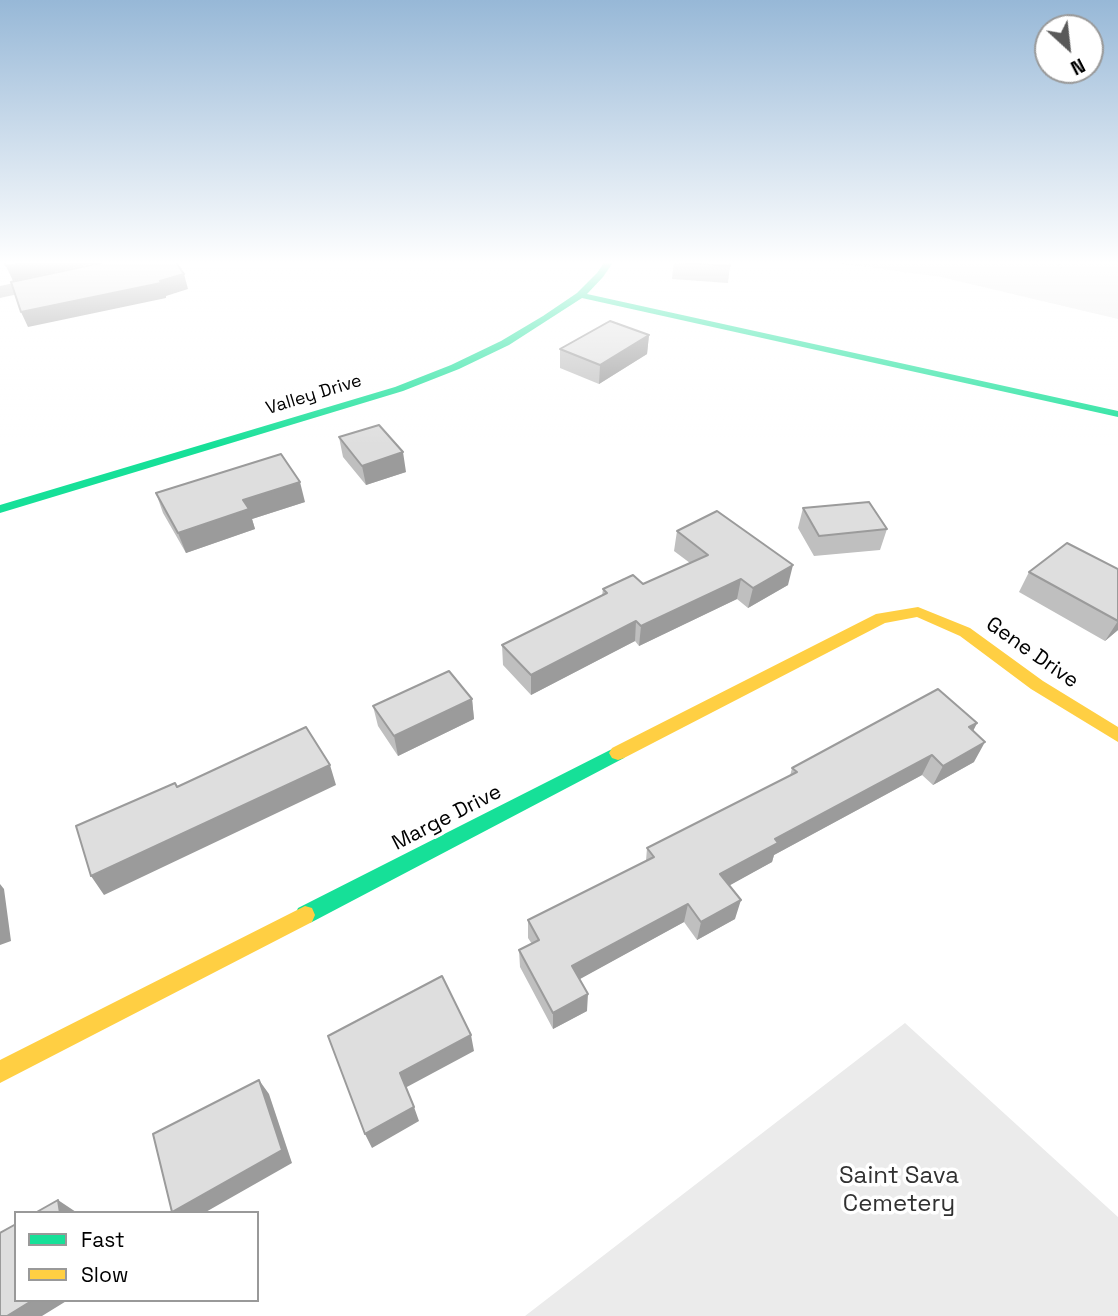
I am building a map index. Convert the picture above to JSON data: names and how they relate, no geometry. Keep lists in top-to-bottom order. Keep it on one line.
{"streets":{"street":["Valley Drive","Gene Drive","Marge Drive"]},"crossings":[["Gene Drive","Marge Drive"]],"parks":["Saint Sava Cemetery"],"legend":["Fast","Slow"],"north":"bottom right"}
